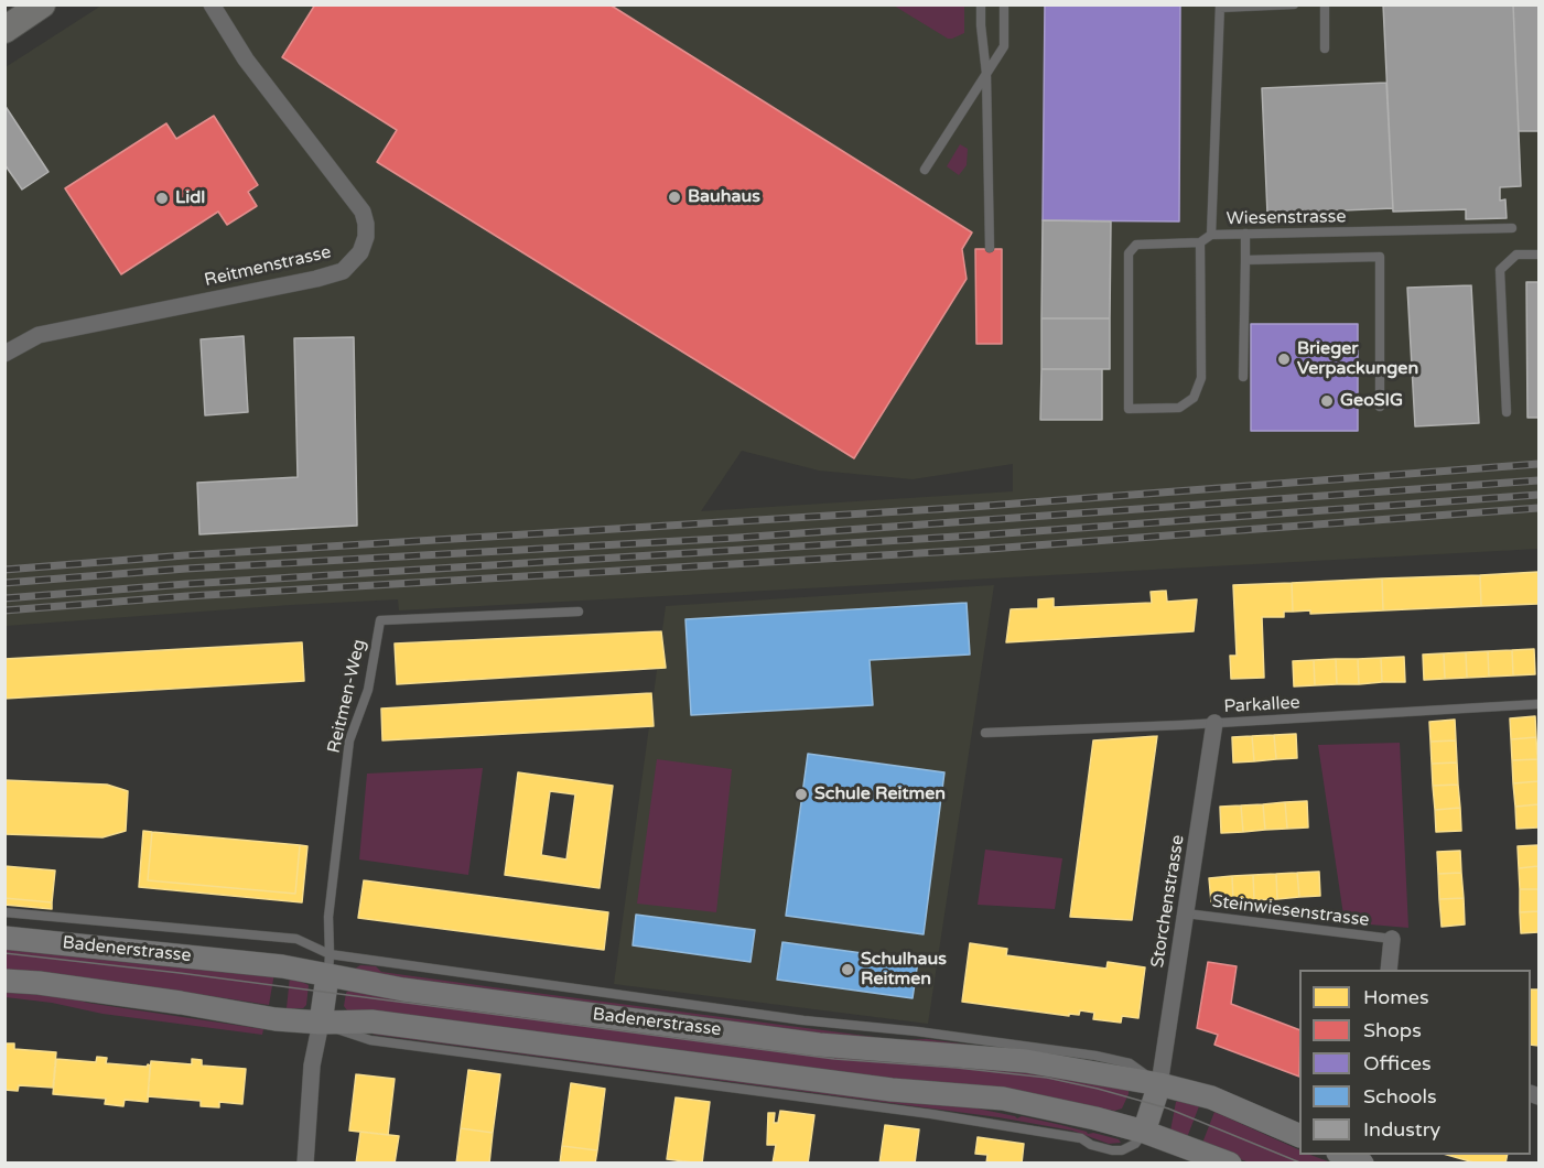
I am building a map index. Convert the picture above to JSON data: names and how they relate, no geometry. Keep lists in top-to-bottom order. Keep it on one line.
{"streets":{"main road":["Badenerstrasse"],"street":["Reitmenstrasse","Storchenstrasse"],"lane":["Wiesenstrasse","Reitmen-Weg","Parkallee","Steinwiesenstrasse"]},"crossings":[["Reitmen-Weg","Badenerstrasse"],["Parkallee","Storchenstrasse"],["Storchenstrasse","Steinwiesenstrasse"],["Storchenstrasse","Badenerstrasse"]],"places":["Bauhaus","Lidl","Brieger Verpackungen","GeoSIG","Schule Reitmen","Schulhaus Reitmen"],"legend":["Homes","Shops","Offices","Schools","Industry"]}
